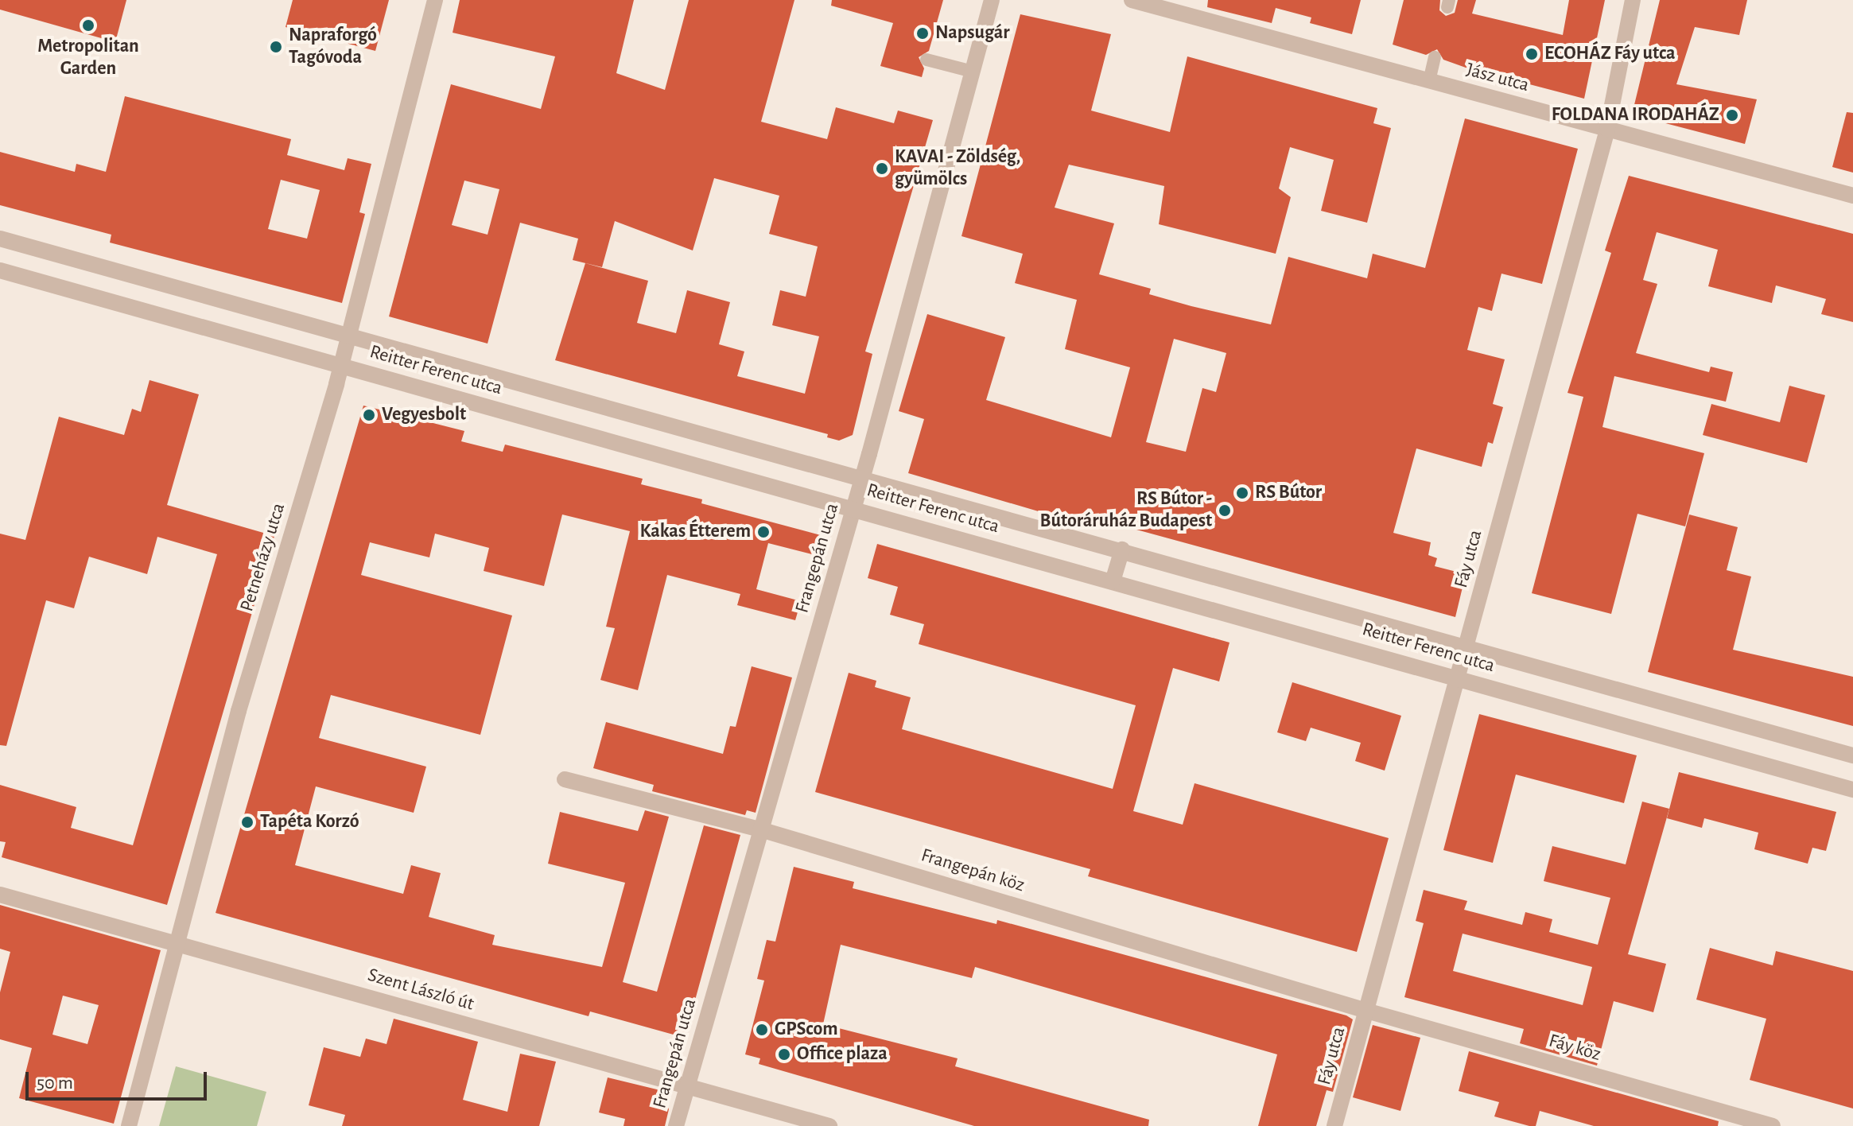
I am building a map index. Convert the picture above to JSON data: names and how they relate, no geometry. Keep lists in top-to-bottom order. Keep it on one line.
{"streets":{"street":["Jász utca","Reitter Ferenc utca","Petneházy utca","Frangepán utca","Fáy utca","Frangepán köz","Szent László út","Fáy köz"]},"crossings":[["Jász utca","Fáy utca"],["Reitter Ferenc utca","Petneházy utca"],["Reitter Ferenc utca","Frangepán utca"],["Reitter Ferenc utca","Fáy utca"],["Petneházy utca","Szent László út"],["Frangepán utca","Frangepán köz"],["Frangepán utca","Szent László út"],["Fáy utca","Frangepán köz"],["Fáy utca","Fáy köz"],["Frangepán köz","Fáy köz"]],"places":["Metropolitan Garden","Napsugár","Napraforgó Tagóvoda","ECOHÁZ Fáy utca","FOLDANA IRODAHÁZ","KAVAI - Zöldség, gyümölcs","Vegyesbolt","RS Bútor","RS Bútor - Bútoráruház Budapest","Kakas Étterem","Tapéta Korzó","GPScom","Office plaza"],"scale_bar":"50 m"}
